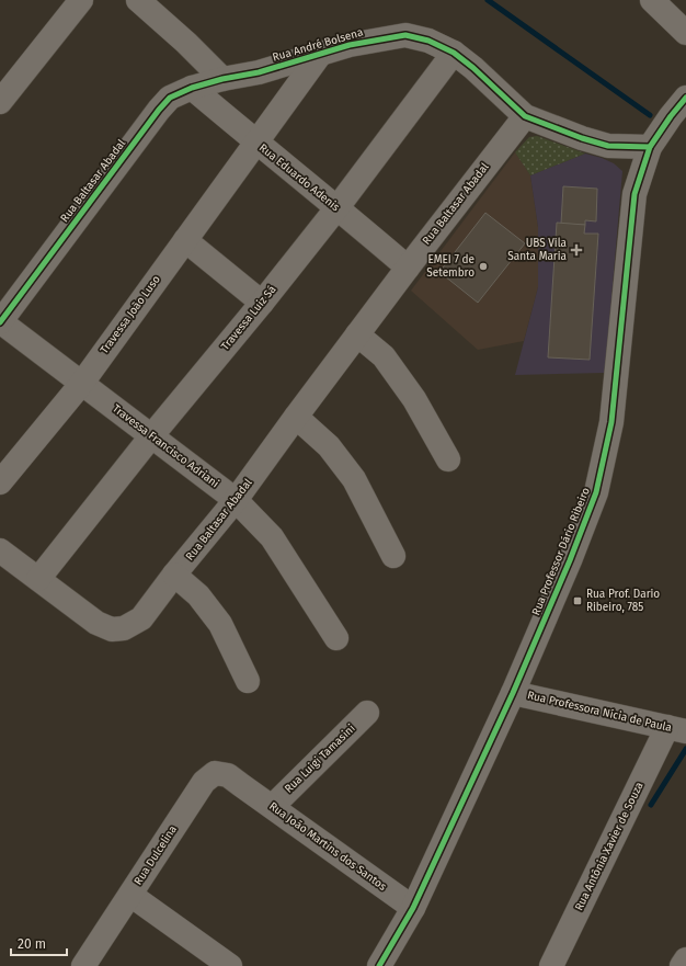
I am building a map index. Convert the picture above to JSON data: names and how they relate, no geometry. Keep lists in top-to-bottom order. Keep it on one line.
{"streets":{"street":["Rua André Bolsena","Rua Eduardo Adenis","Rua Baltasar Abadal","Travessa João Luso","Travessa Luiz Sá","Travessa Francisco Adriani","Rua Professor Dário Ribeiro","Rua Professora Nícia de Paula","Rua Luigi Tamasini","Rua João Martins dos Santos","Rua Antônia Xavier de Souza","Rua Dulcelina"]},"crossings":[["Rua André Bolsena","Rua Baltasar Abadal"],["Rua André Bolsena","Travessa João Luso"],["Rua André Bolsena","Travessa Luiz Sá"],["Rua André Bolsena","Rua Professor Dário Ribeiro"],["Rua Eduardo Adenis","Rua Baltasar Abadal"],["Rua Eduardo Adenis","Travessa João Luso"],["Rua Eduardo Adenis","Travessa Luiz Sá"],["Rua Baltasar Abadal","Travessa Luiz Sá"],["Rua Baltasar Abadal","Travessa Francisco Adriani"],["Travessa João Luso","Travessa Francisco Adriani"],["Travessa Luiz Sá","Travessa Francisco Adriani"],["Rua Professor Dário Ribeiro","Rua Professora Nícia de Paula"],["Rua Professor Dário Ribeiro","Rua João Martins dos Santos"],["Rua Professora Nícia de Paula","Rua Antônia Xavier de Souza"],["Rua Luigi Tamasini","Rua João Martins dos Santos"],["Rua João Martins dos Santos","Rua Dulcelina"]],"places":{"health":["UBS Vila Santa Maria"],"other":["EMEI 7 de Setembro"],"transit":["Rua Prof. Dario Ribeiro, 785"]},"scale_bar":"20 m"}
